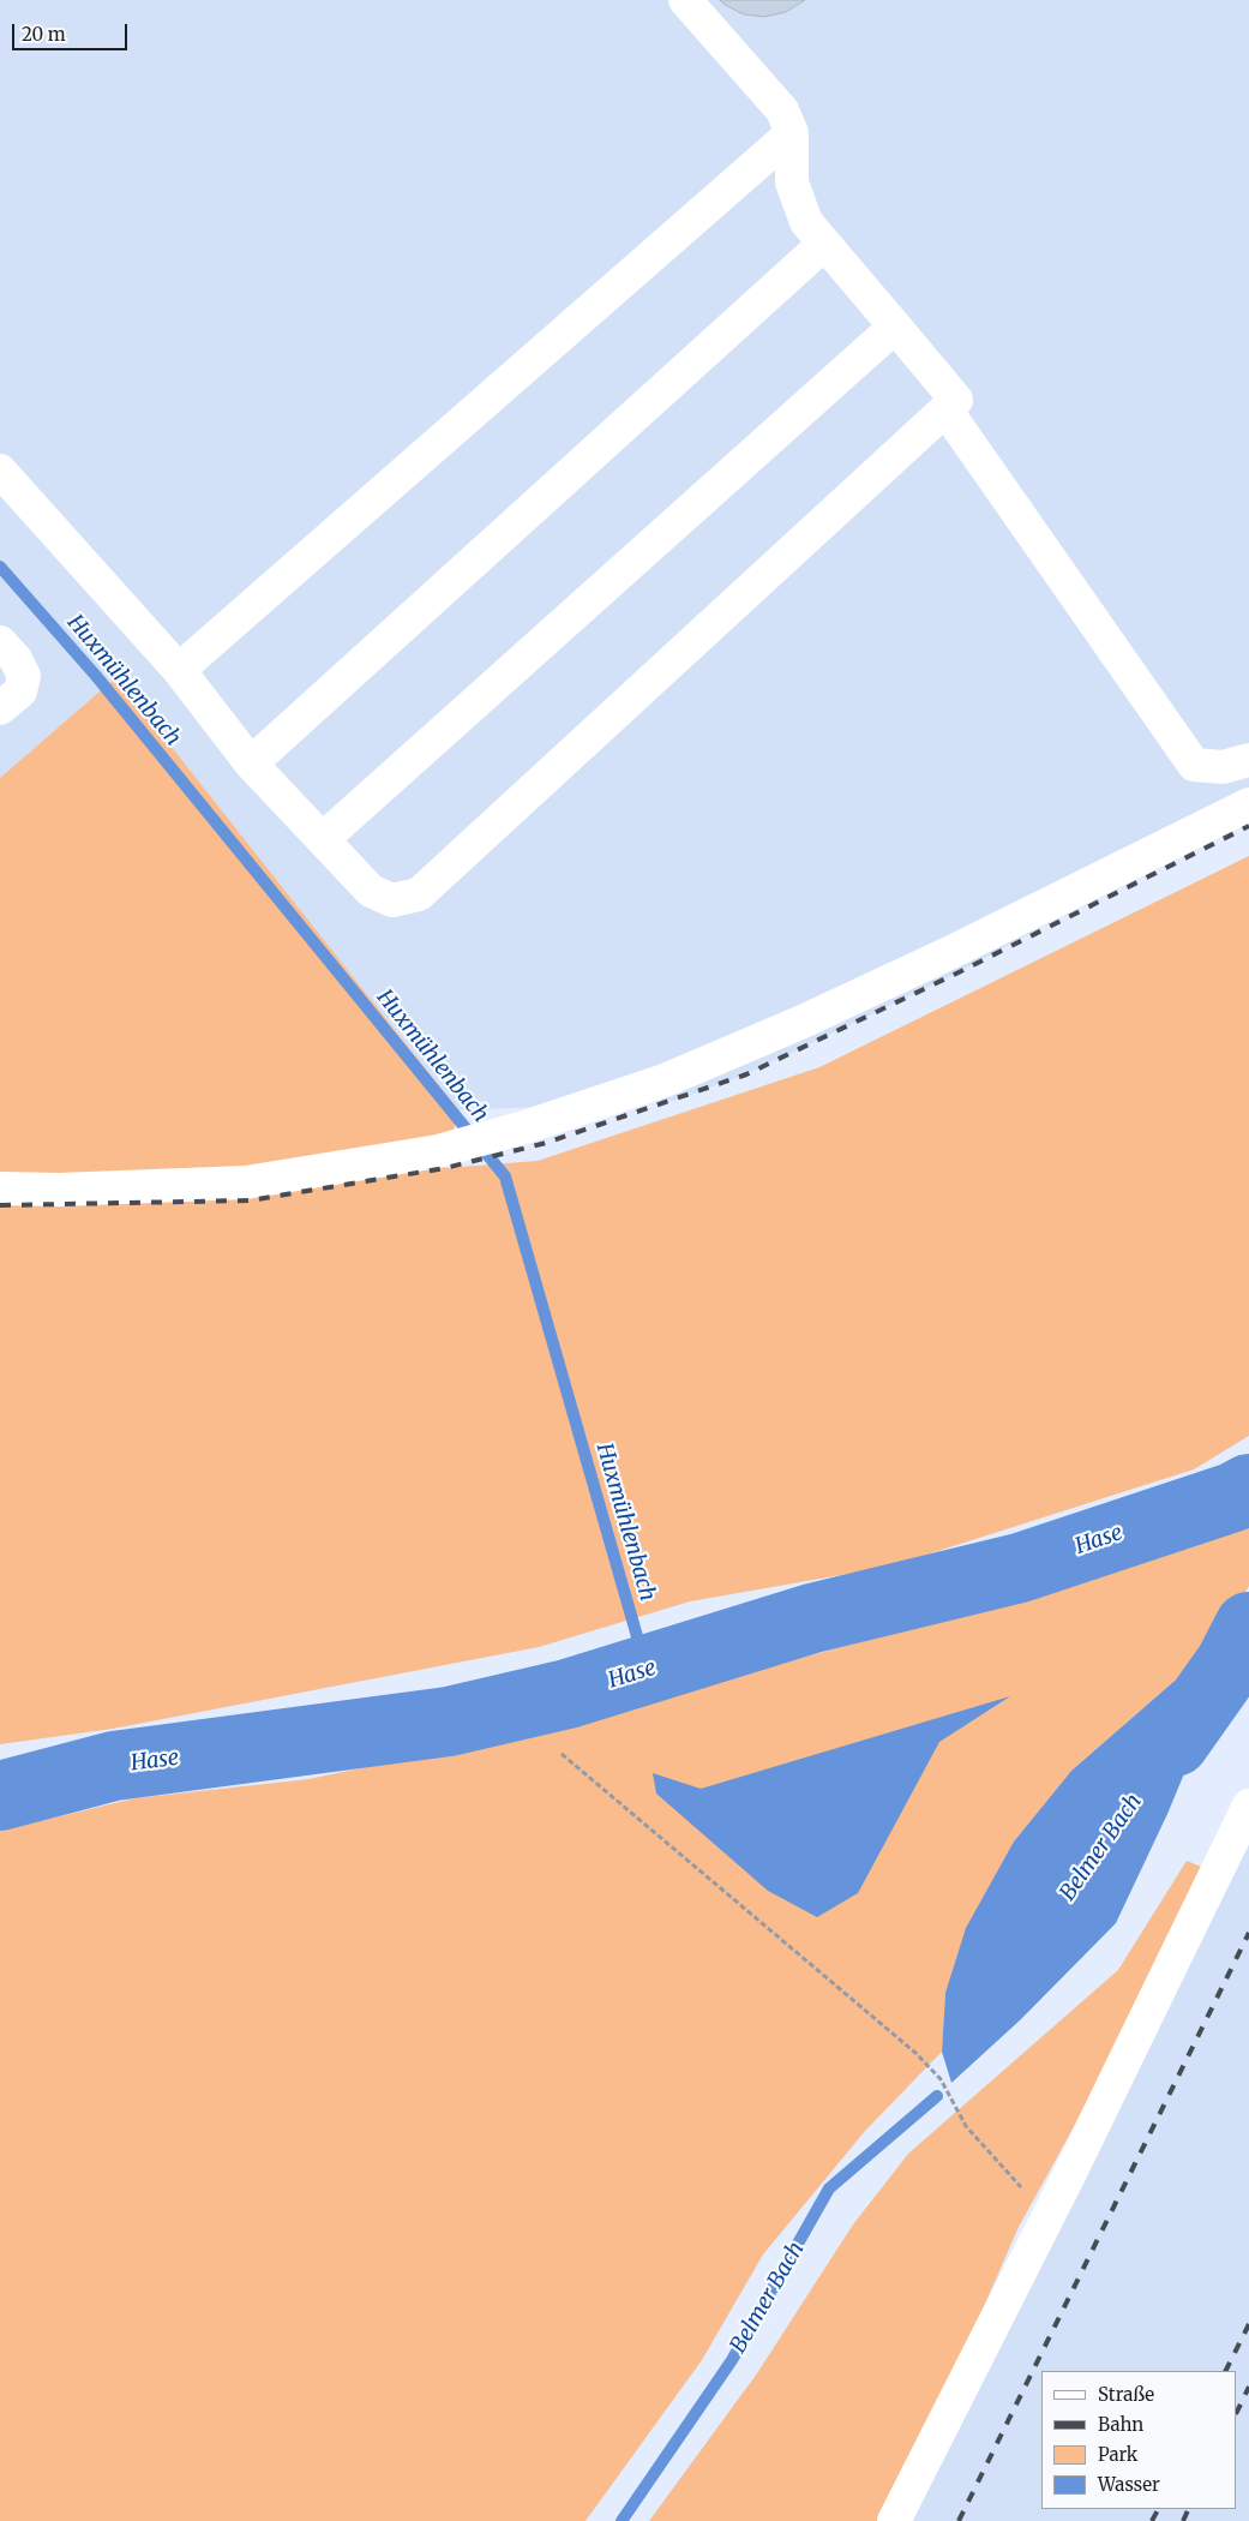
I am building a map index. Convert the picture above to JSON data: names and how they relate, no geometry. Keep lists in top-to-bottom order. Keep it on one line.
{"water":["Huxmühlenbach","Hase","Belmer Bach"],"legend":["Straße","Bahn","Park","Wasser"],"scale_bar":"20 m"}
